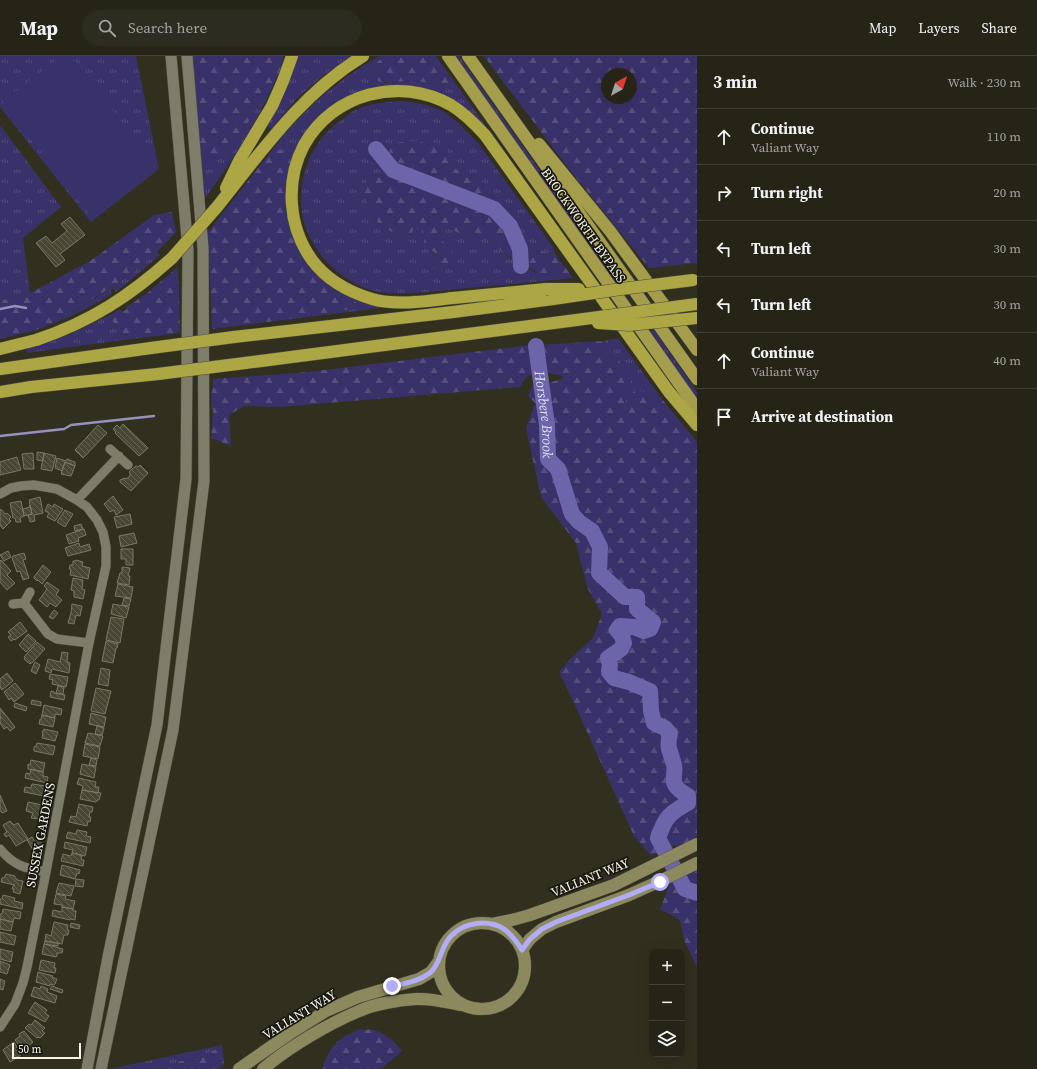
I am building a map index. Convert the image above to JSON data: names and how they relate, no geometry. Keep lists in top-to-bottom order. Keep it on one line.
{"streets":{"highway":["BROCKWORTH BYPASS"],"main road":["VALIANT WAY"],"street":["SUSSEX GARDENS"]},"water":["Horsbere Brook"],"scale_bar":"50 m","north":"top right","page":{"header":"Map","search":"Search here","nav":["Map","Layers","Share"],"heading":["3 min","Walk · 230 m"],"list":[["Continue","Valiant Way","110 m"],["Turn right","20 m"],["Turn left","30 m"],["Turn left","30 m"],["Continue","Valiant Way","40 m"],"Arrive at destination"],"map_buttons":["+","−"],"scale":"50 m"}}
